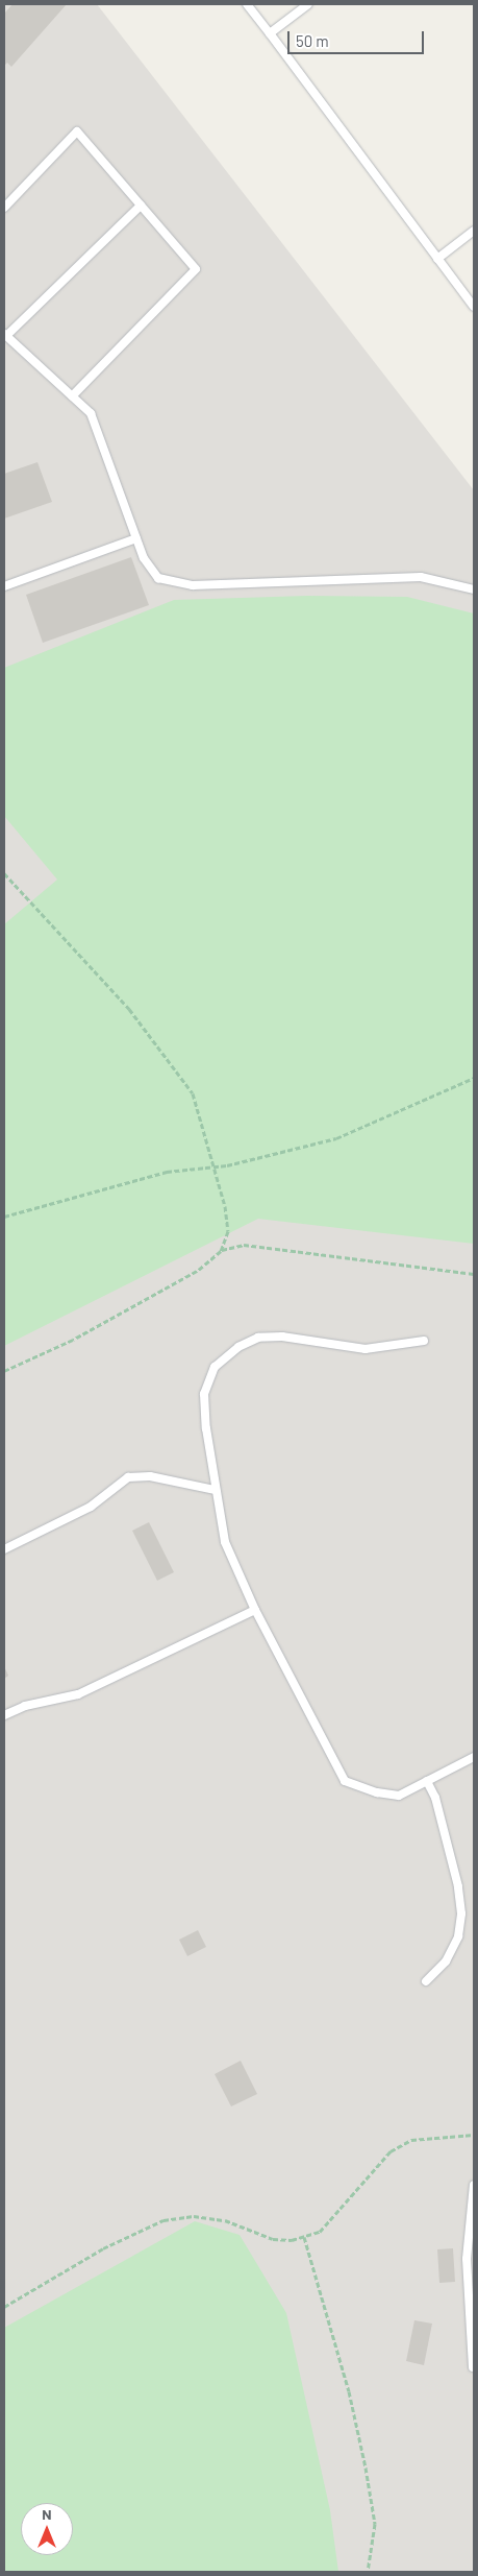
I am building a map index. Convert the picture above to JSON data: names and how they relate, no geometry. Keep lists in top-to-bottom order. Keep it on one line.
{"scale_bar":"50 m","north":"top"}
